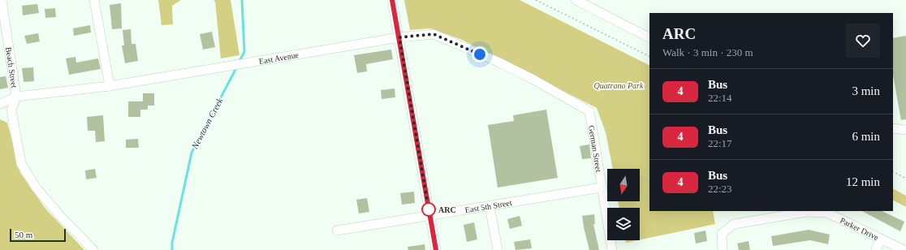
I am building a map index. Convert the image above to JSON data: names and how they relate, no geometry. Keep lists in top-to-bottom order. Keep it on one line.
{"streets":{"street":["East Avenue","Beach Street","German Street","East 5th Street","Parker Drive"]},"crossings":[["East Avenue","Beach Street"],["East Avenue","German Street"],["German Street","East 5th Street"]],"water":["Newtown Creek"],"parks":["Quatrano Park"],"places":["ARC"],"lines":["bus line 4"],"scale_bar":"50 m","north":"bottom","page":{"heading":["ARC","Walk · 3 min · 230 m"],"list":[{"mark":"4","name":"Bus","note":"22:14","value":"3 min"},{"mark":"4","name":"Bus","note":"22:17","value":"6 min"},{"mark":"4","name":"Bus","note":"22:23","value":"12 min"}],"scale":"50 m"}}
